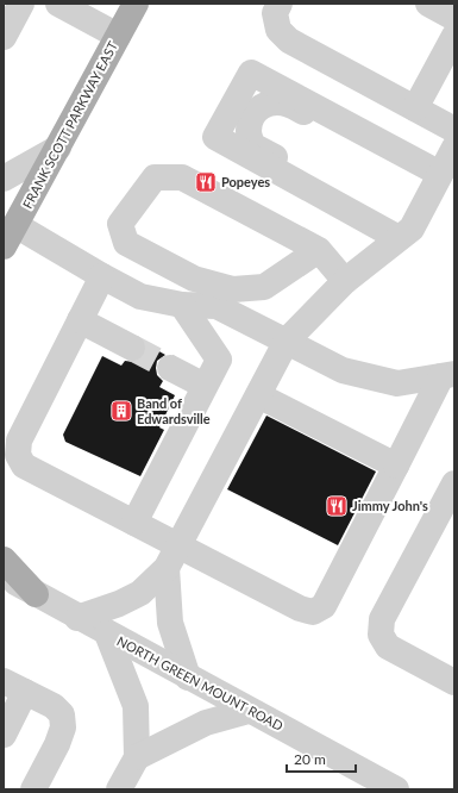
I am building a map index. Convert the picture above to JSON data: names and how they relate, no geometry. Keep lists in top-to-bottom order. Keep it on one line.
{"streets":{"main road":["FRANK SCOTT PARKWAY EAST"],"street":["NORTH GREEN MOUNT ROAD"]},"places":{"restaurant":["Popeyes","Jimmy John's"],"building":["Band of Edwardsville"]},"scale_bar":"20 m"}
